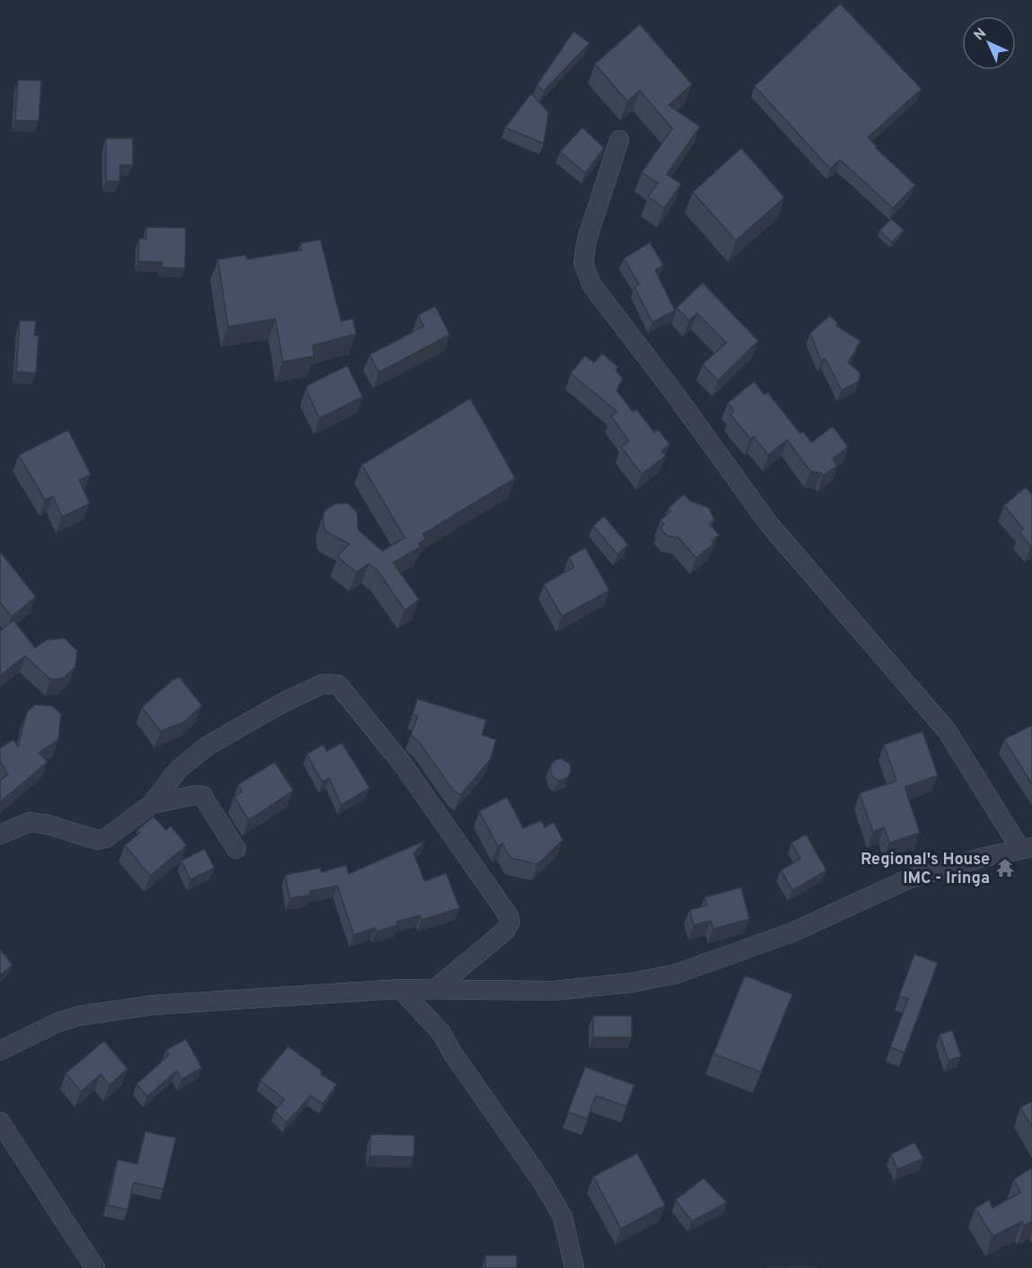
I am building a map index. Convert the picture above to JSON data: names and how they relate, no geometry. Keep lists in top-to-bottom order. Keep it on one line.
{"places":{"temple":["Regional's House IMC - Iringa"]},"north":"top left"}
